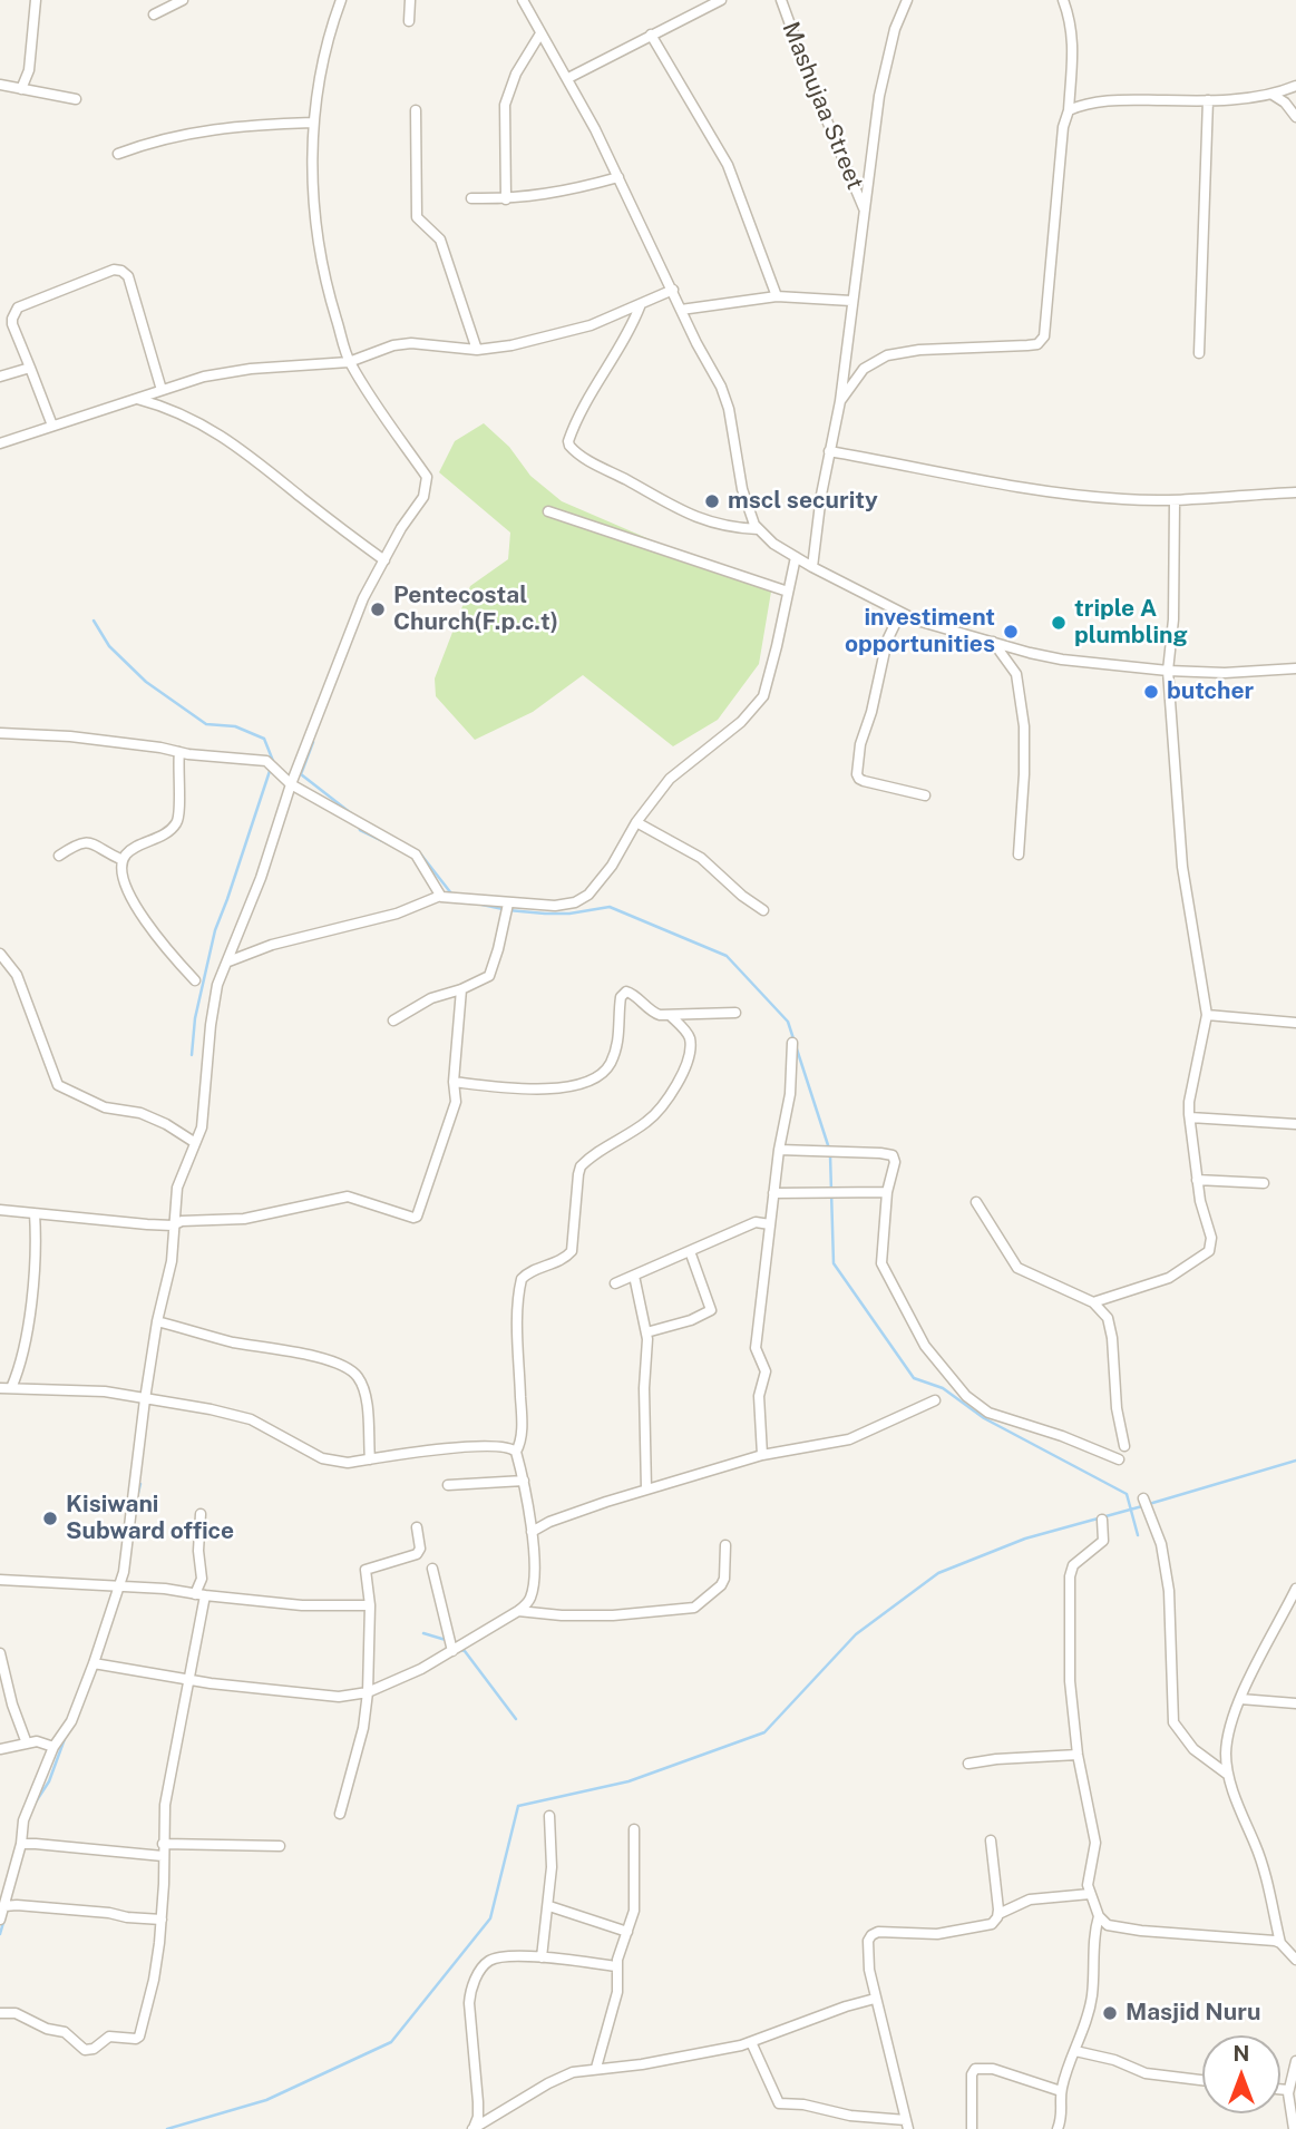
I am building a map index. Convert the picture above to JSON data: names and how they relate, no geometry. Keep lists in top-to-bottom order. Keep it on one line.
{"streets":{"street":["Mashujaa Street"]},"places":["mscl security","Pentecostal Church(F.p.c.t)","triple A plumbling","investiment opportunities","butcher","Kisiwani Subward office","Masjid Nuru"],"north":"top"}
